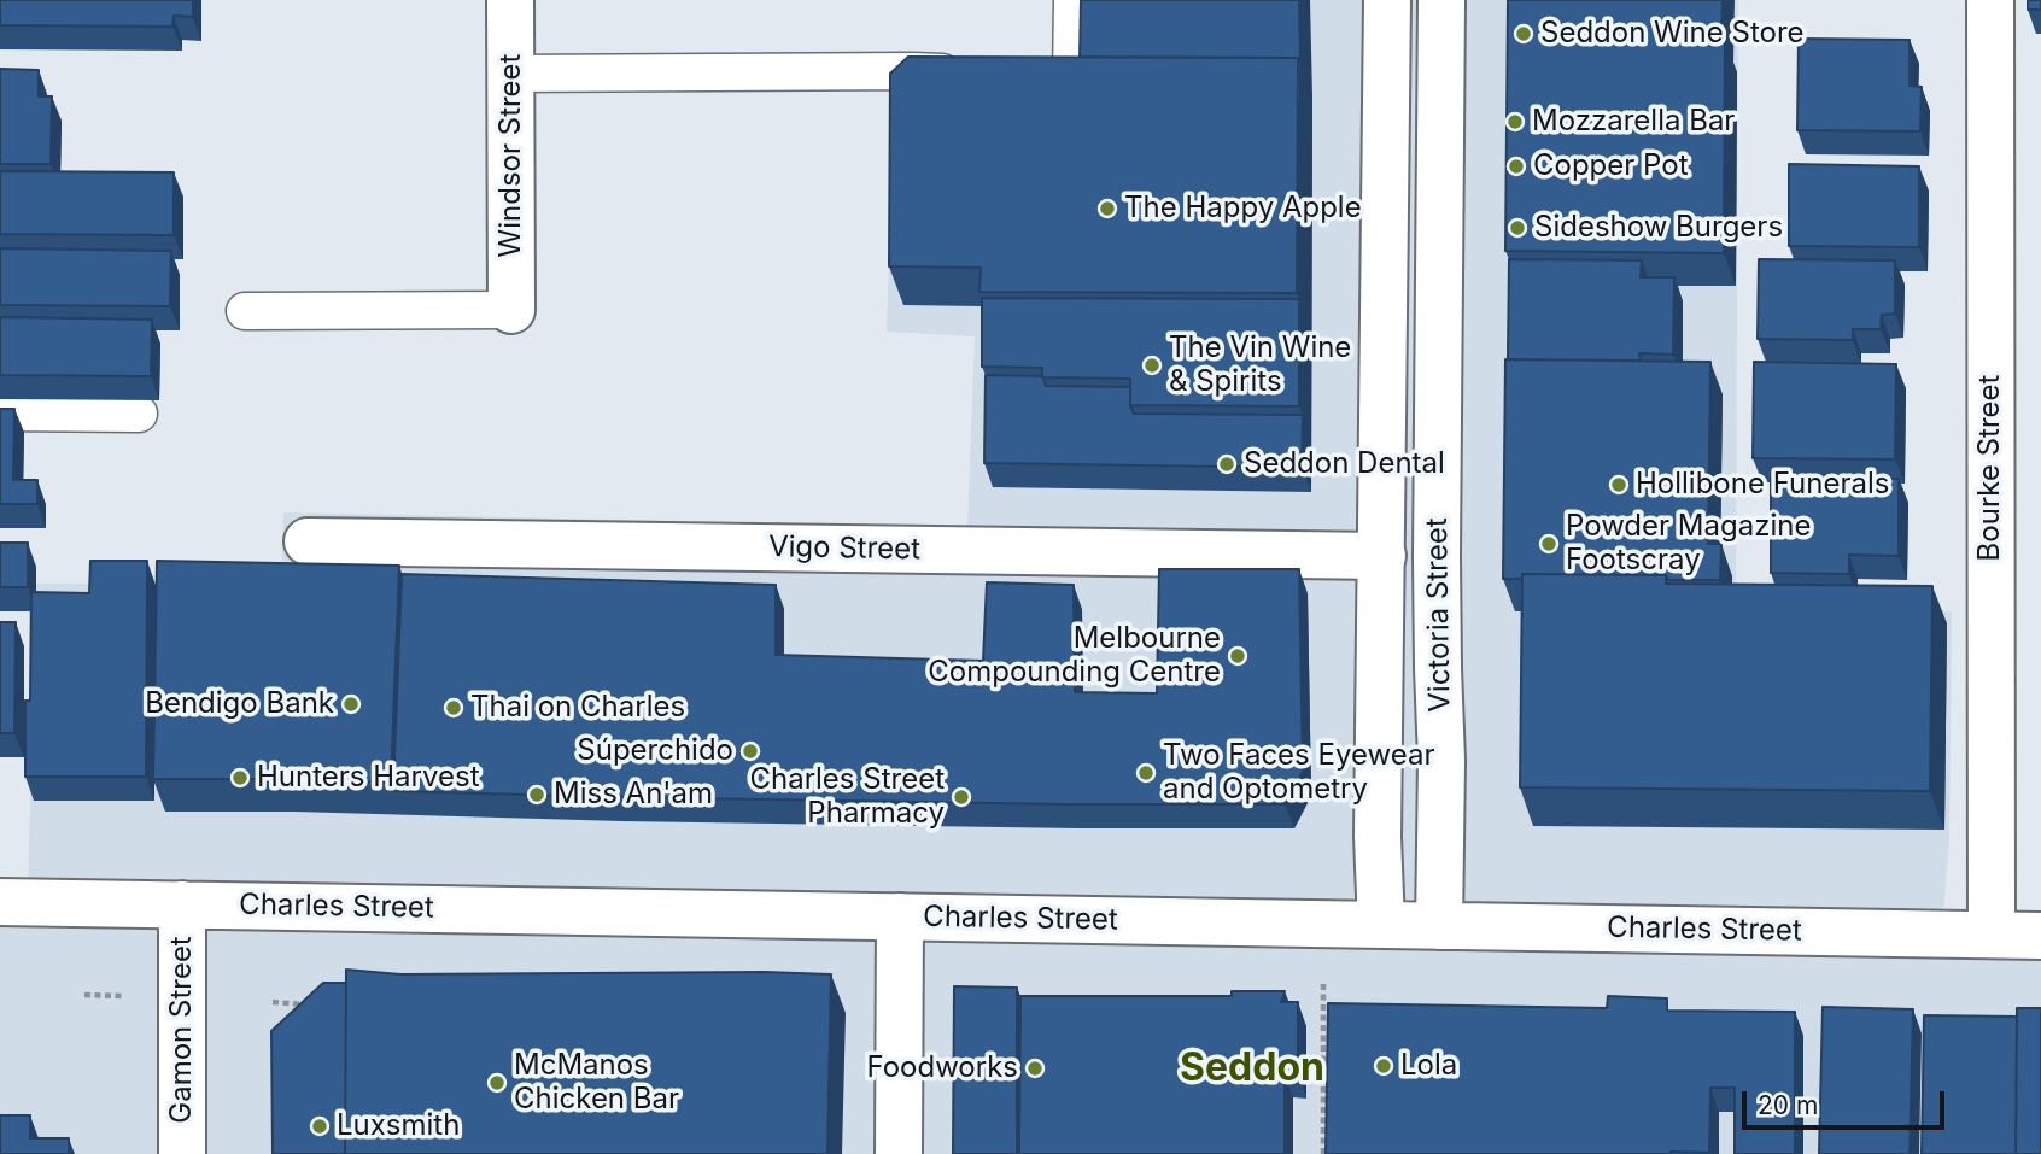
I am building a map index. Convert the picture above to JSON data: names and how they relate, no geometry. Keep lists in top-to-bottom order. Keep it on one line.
{"streets":{"street":["Windsor Street","Bourke Street","Vigo Street","Victoria Street","Charles Street","Gamon Street"]},"crossings":[["Bourke Street","Charles Street"],["Vigo Street","Victoria Street"],["Victoria Street","Charles Street"],["Charles Street","Gamon Street"]],"districts":["Seddon"],"places":["Seddon Wine Store","Mozzarella Bar","Copper Pot","The Happy Apple","Sideshow Burgers","The Vin Wine & Spirits","Seddon Dental","Hollibone Funerals","Powder Magazine Footscray","Melbourne Compounding Centre","Bendigo Bank","Thai on Charles","Súperchido","Two Faces Eyewear and Optometry","Hunters Harvest","Miss An'am","Charles Street Pharmacy","Lola","Foodworks","McManos Chicken Bar","Luxsmith"],"scale_bar":"20 m"}
